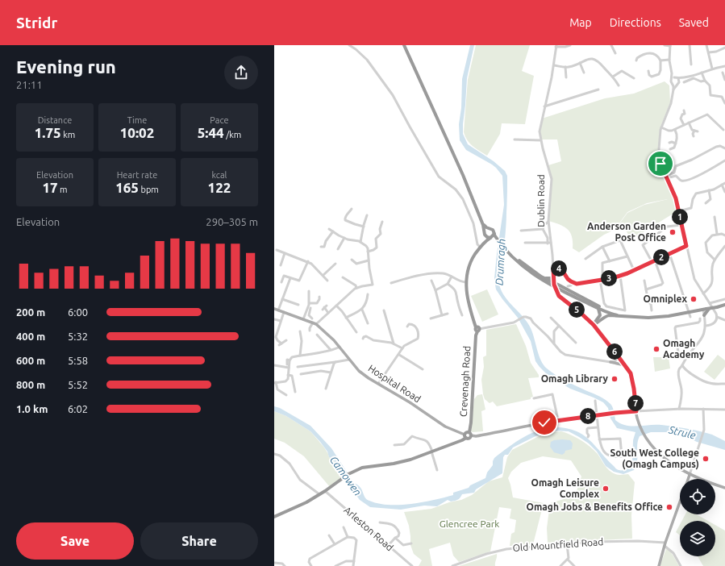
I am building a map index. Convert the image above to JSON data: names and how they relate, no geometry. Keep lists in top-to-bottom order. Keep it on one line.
{"streets":{"highway":["Crevenagh Road"],"main road":["Hospital Road"],"street":["Dublin Road","Arleston Road","Old Mountfield Road"]},"water":["Drumragh","Strule","Camowen"],"parks":["Glencree Park"],"places":["Anderson Garden Post Office","Omniplex","Omagh Academy","Omagh Library","South West College (Omagh Campus)","Omagh Leisure Complex","Omagh Jobs & Benefits Office"],"page":{"header":"Stridr","nav":["Map","Directions","Saved"],"heading":["Evening run","21:11"],"stats":[["Distance","1.75 km"],["Time","10:02"],["Pace","5:44 /km"],["Elevation","17 m"],["Heart rate","165 bpm"],["kcal","122"]],"pins":["1","2","4","3","5","6","7","8"],"chart":["Elevation","290–305 m"],"list":[{"name":"200 m","note":"6:00"},{"name":"400 m","note":"5:32"},{"name":"600 m","note":"5:58"},{"name":"800 m","note":"5:52"},{"name":"1.0 km","note":"6:02"}],"buttons":["Save","Share"]}}
